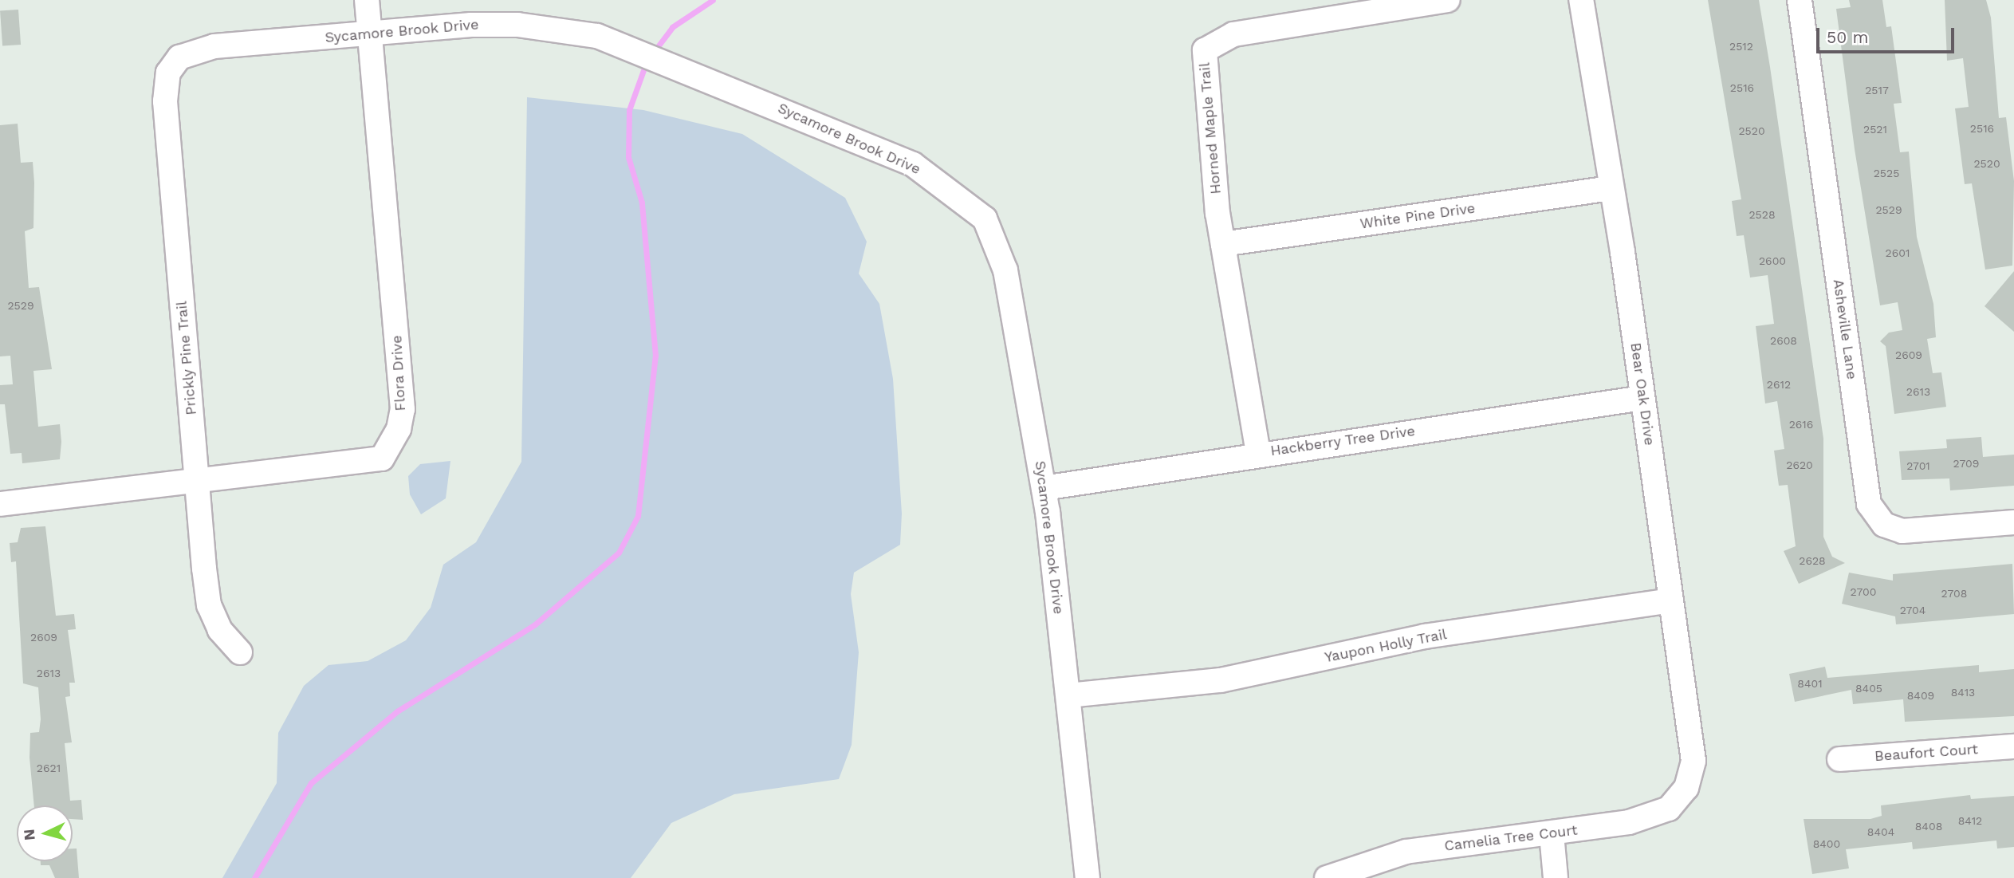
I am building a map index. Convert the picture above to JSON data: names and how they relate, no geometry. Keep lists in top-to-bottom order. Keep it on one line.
{"streets":{"street":["Sycamore Brook Drive","Horned Maple Trail","White Pine Drive","Asheville Lane","Prickly Pine Trail","Flora Drive","Bear Oak Drive","Hackberry Tree Drive","Yaupon Holly Trail","Beaufort Court","Camelia Tree Court"]},"crossings":[["Sycamore Brook Drive","Prickly Pine Trail"],["Sycamore Brook Drive","Flora Drive"],["Sycamore Brook Drive","Hackberry Tree Drive"],["Sycamore Brook Drive","Yaupon Holly Trail"],["Horned Maple Trail","White Pine Drive"],["Horned Maple Trail","Hackberry Tree Drive"],["White Pine Drive","Bear Oak Drive"],["Prickly Pine Trail","Flora Drive"],["Bear Oak Drive","Hackberry Tree Drive"],["Bear Oak Drive","Yaupon Holly Trail"],["Bear Oak Drive","Camelia Tree Court"]],"house_numbers":["2512","2516","2517","2516","2521","2520","2520","2525","2529","2528","2601","2600","2529","2608","2609","2612","2613","2616","2709","2620","2701","2628","2700","2708","2704","2609","2613","8401","8405","8413","8409","2621","8412","8408","8404","8400"],"scale_bar":"50 m","north":"left"}
